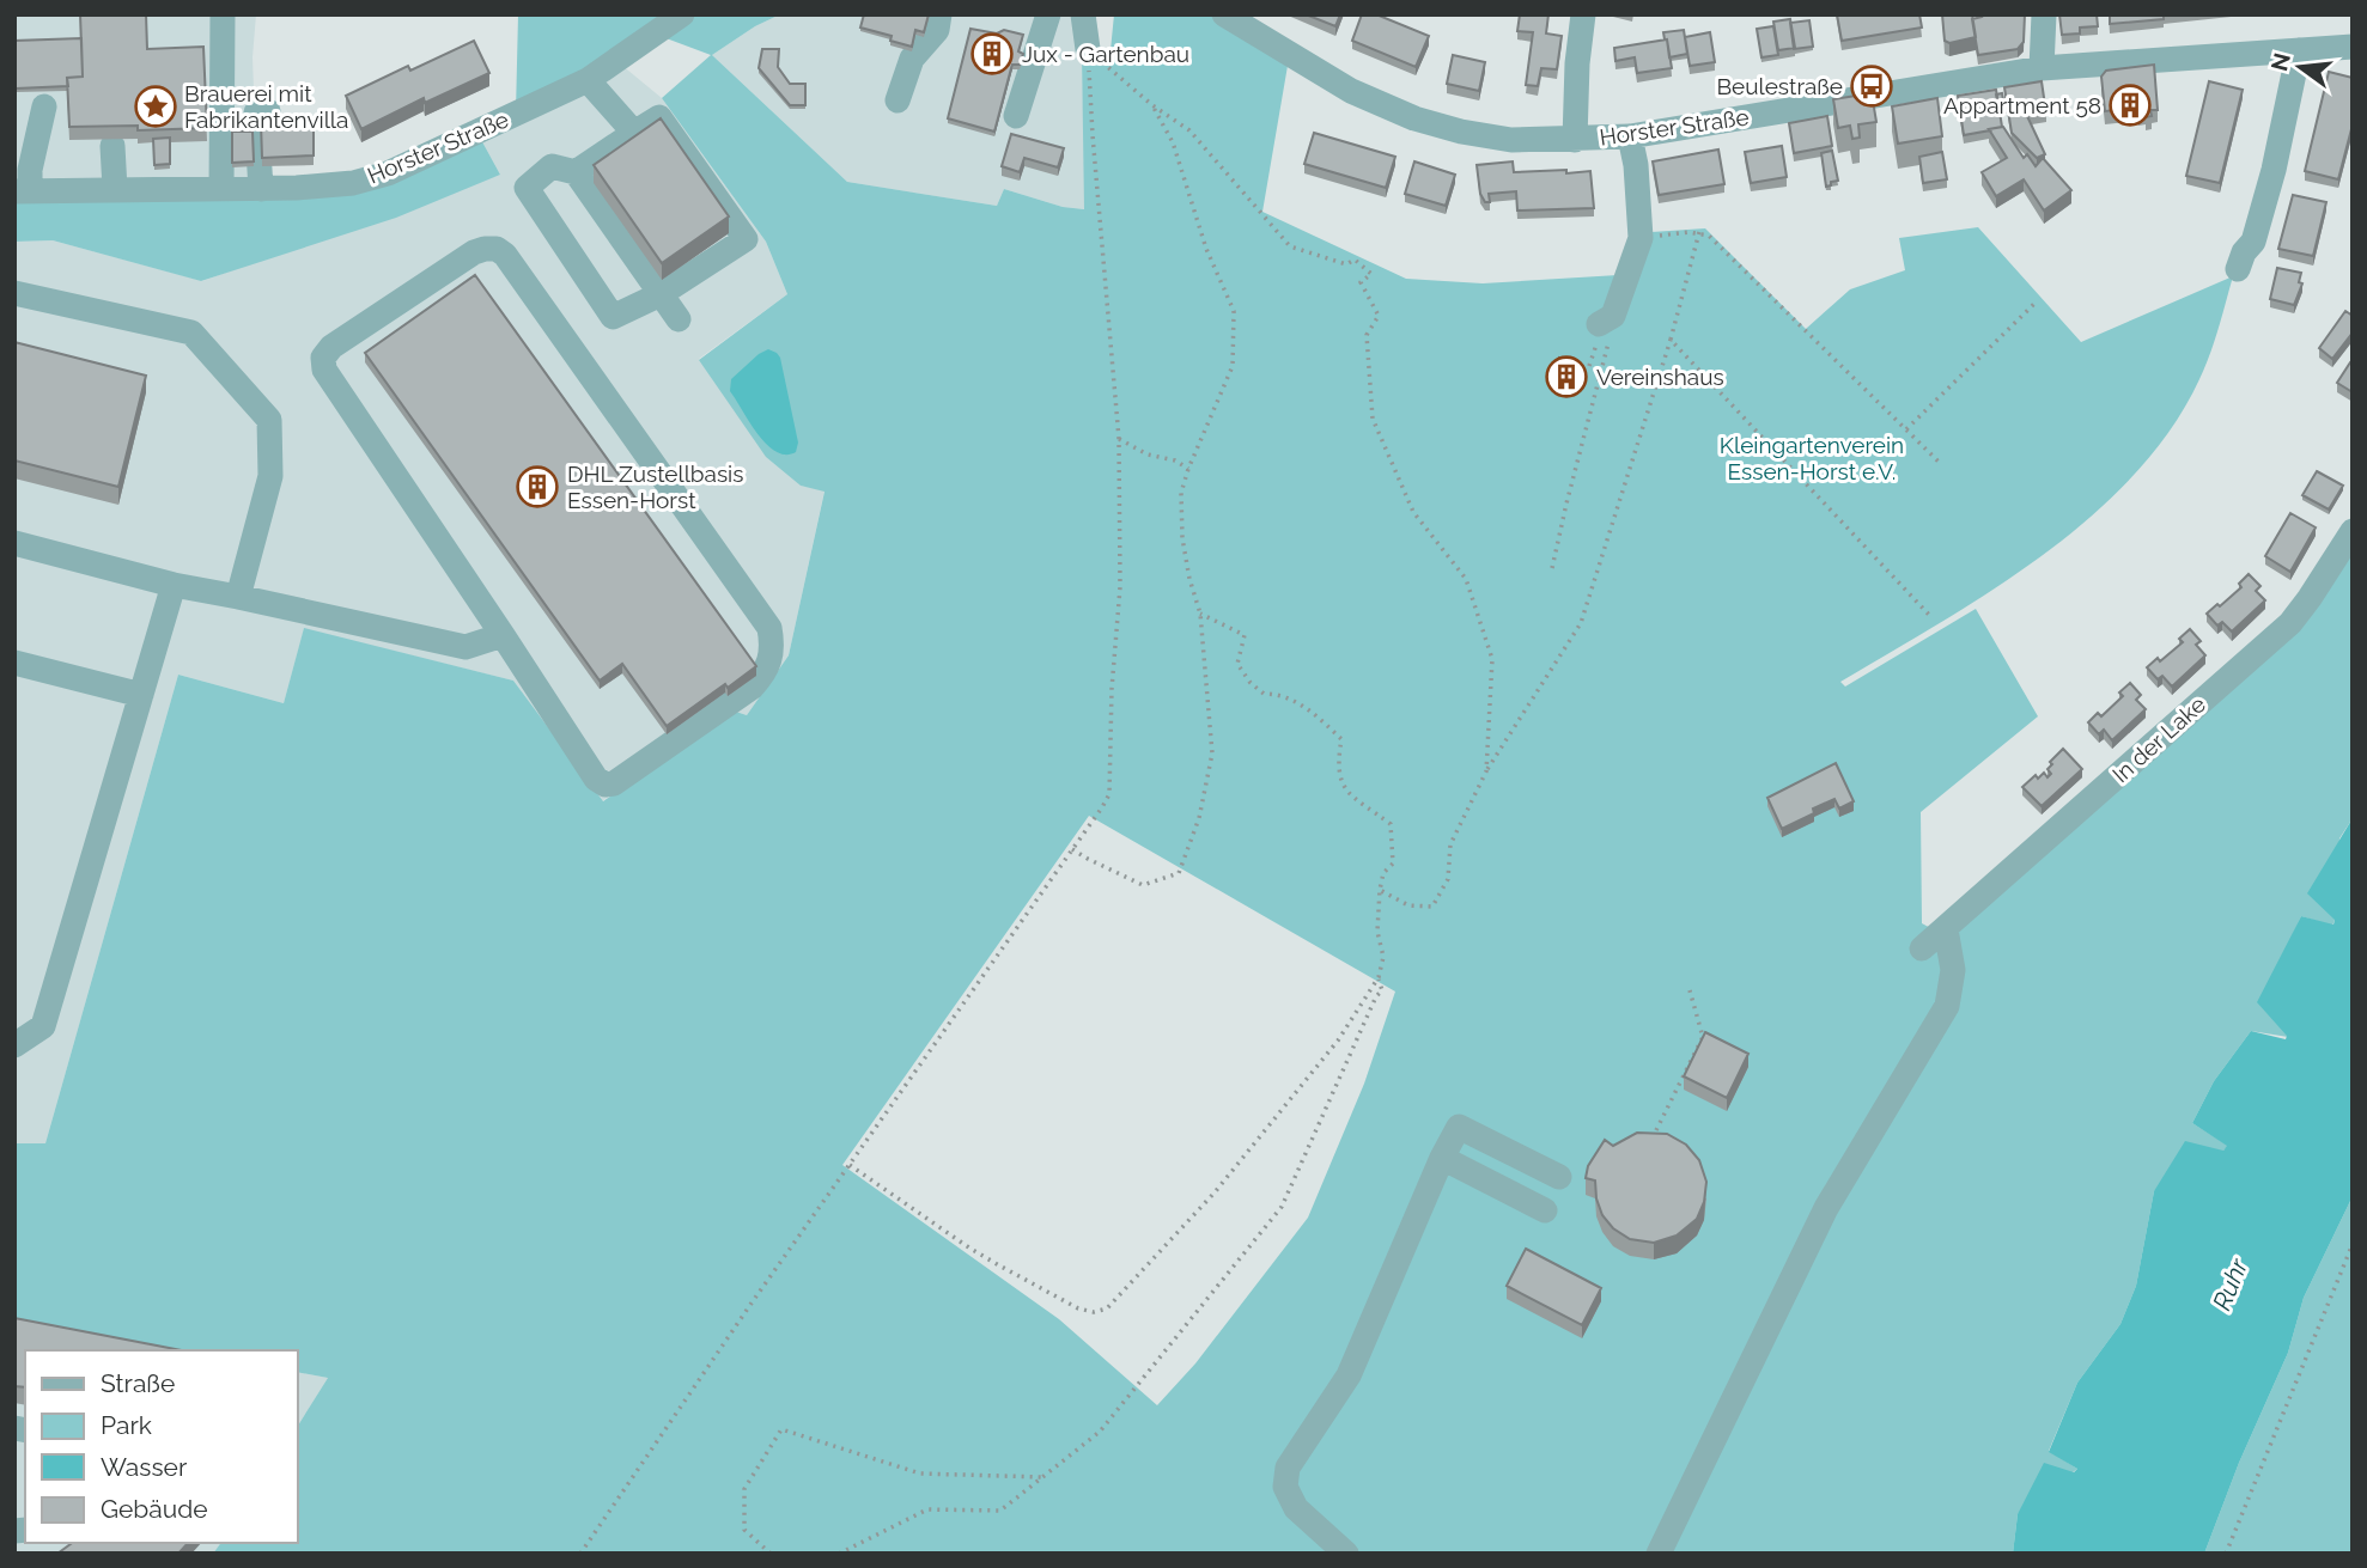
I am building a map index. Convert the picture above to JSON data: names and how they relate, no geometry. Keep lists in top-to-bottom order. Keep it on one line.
{"streets":{"street":["Horster Straße","In der Lake"]},"water":["Ruhr"],"parks":["Kleingartenverein Essen-Horst e.V."],"places":{"building":["Jux - Gartenbau","Appartment 58","Vereinshaus","DHL Zustellbasis Essen-Horst"],"bus stop":["Beulestraße"],"place":["Brauerei mit Fabrikantenvilla"]},"legend":["Straße","Park","Wasser","Gebäude"],"north":"left"}
